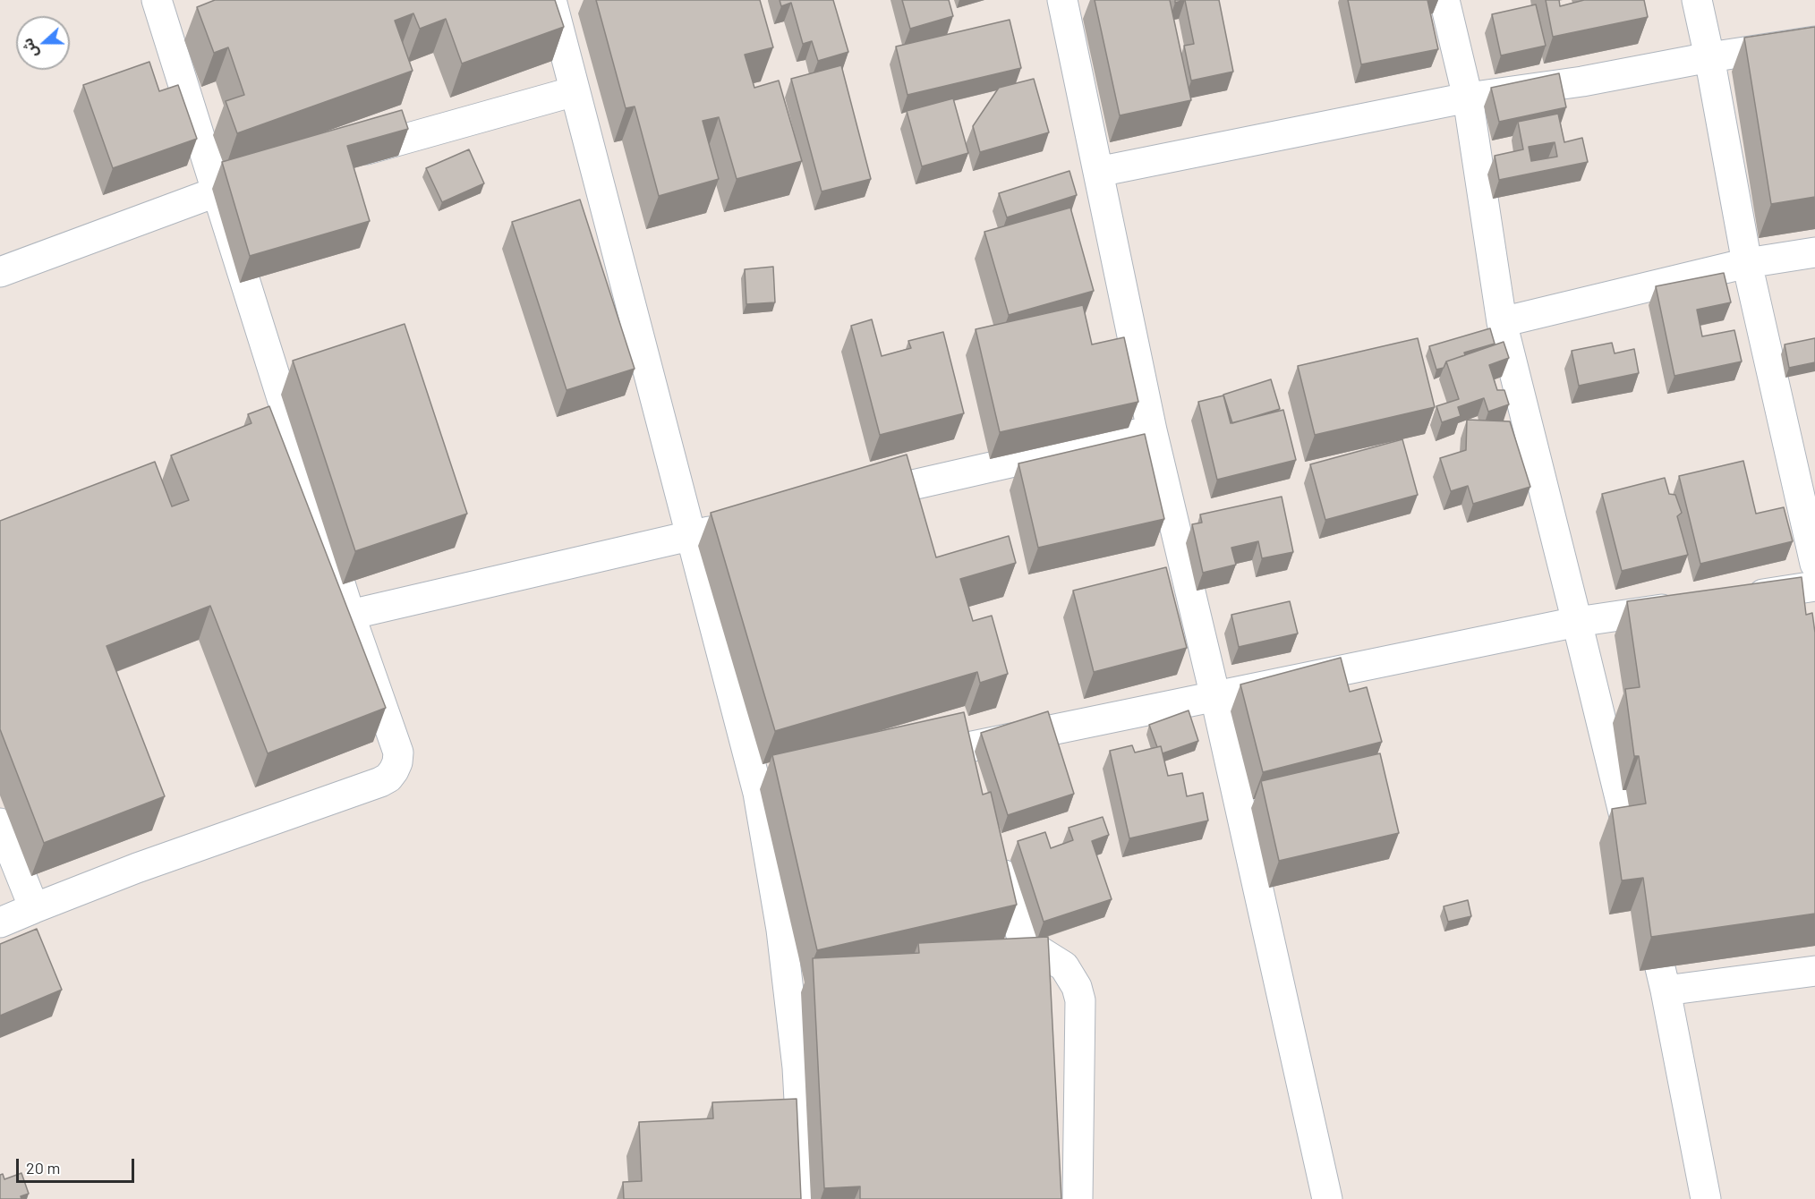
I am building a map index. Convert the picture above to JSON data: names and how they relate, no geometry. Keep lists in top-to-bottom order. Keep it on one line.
{"scale_bar":"20 m","north":"left"}
